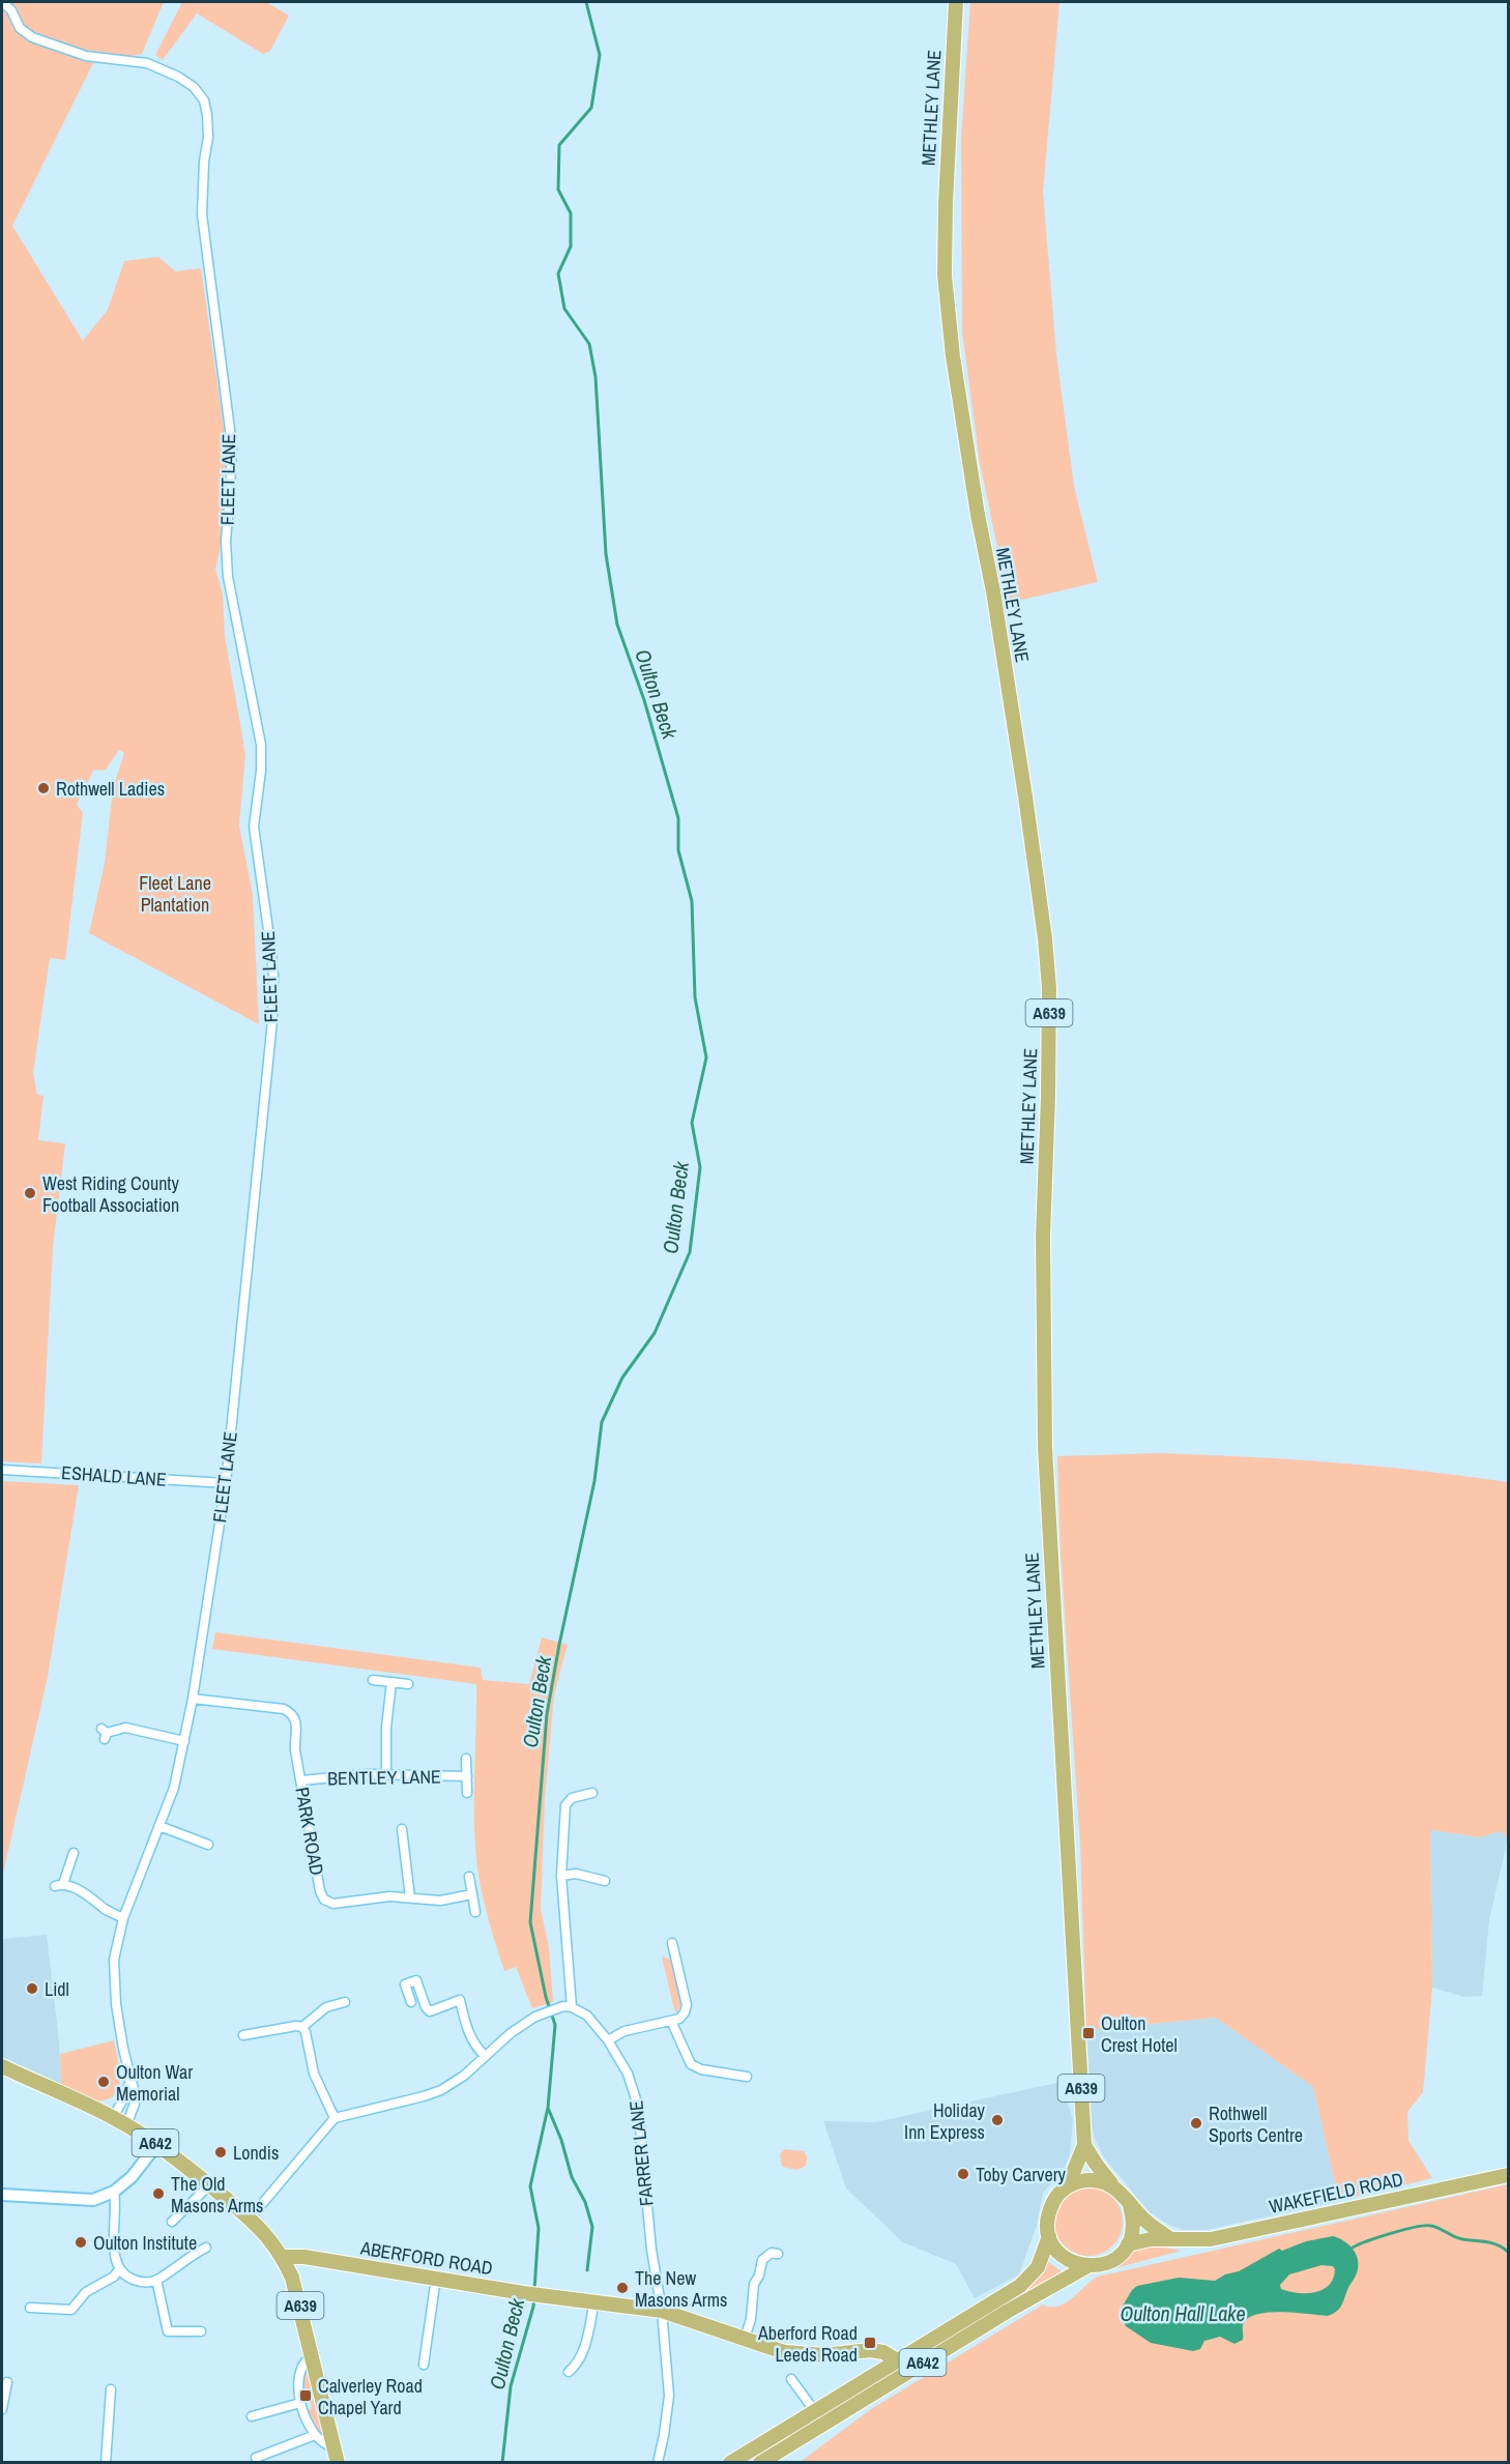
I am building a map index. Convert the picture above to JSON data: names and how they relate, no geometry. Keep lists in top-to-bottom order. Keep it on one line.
{"streets":{"main road":["METHLEY LANE","A639","A642","WAKEFIELD ROAD","ABERFORD ROAD"],"street":["FLEET LANE","ESHALD LANE","BENTLEY LANE","PARK ROAD","FARRER LANE"]},"crossings":[["METHLEY LANE","A642"],["METHLEY LANE","WAKEFIELD ROAD"],["FLEET LANE","ESHALD LANE"],["FLEET LANE","PARK ROAD"],["FLEET LANE","A642"],["A639","A642"],["A639","ABERFORD ROAD"],["BENTLEY LANE","PARK ROAD"],["A642","WAKEFIELD ROAD"],["A642","ABERFORD ROAD"],["FARRER LANE","ABERFORD ROAD"]],"water":["Oulton Beck","Oulton Hall Lake"],"parks":["Fleet Lane Plantation"],"places":{"other":["Rothwell Ladies","West Riding County Football Association","Lidl","Oulton War Memorial","Holiday Inn Express","Rothwell Sports Centre","Londis","Toby Carvery","The Old Masons Arms","Oulton Institute","The New Masons Arms"],"transit":["Oulton Crest Hotel","Aberford Road Leeds Road","Calverley Road Chapel Yard"]}}
